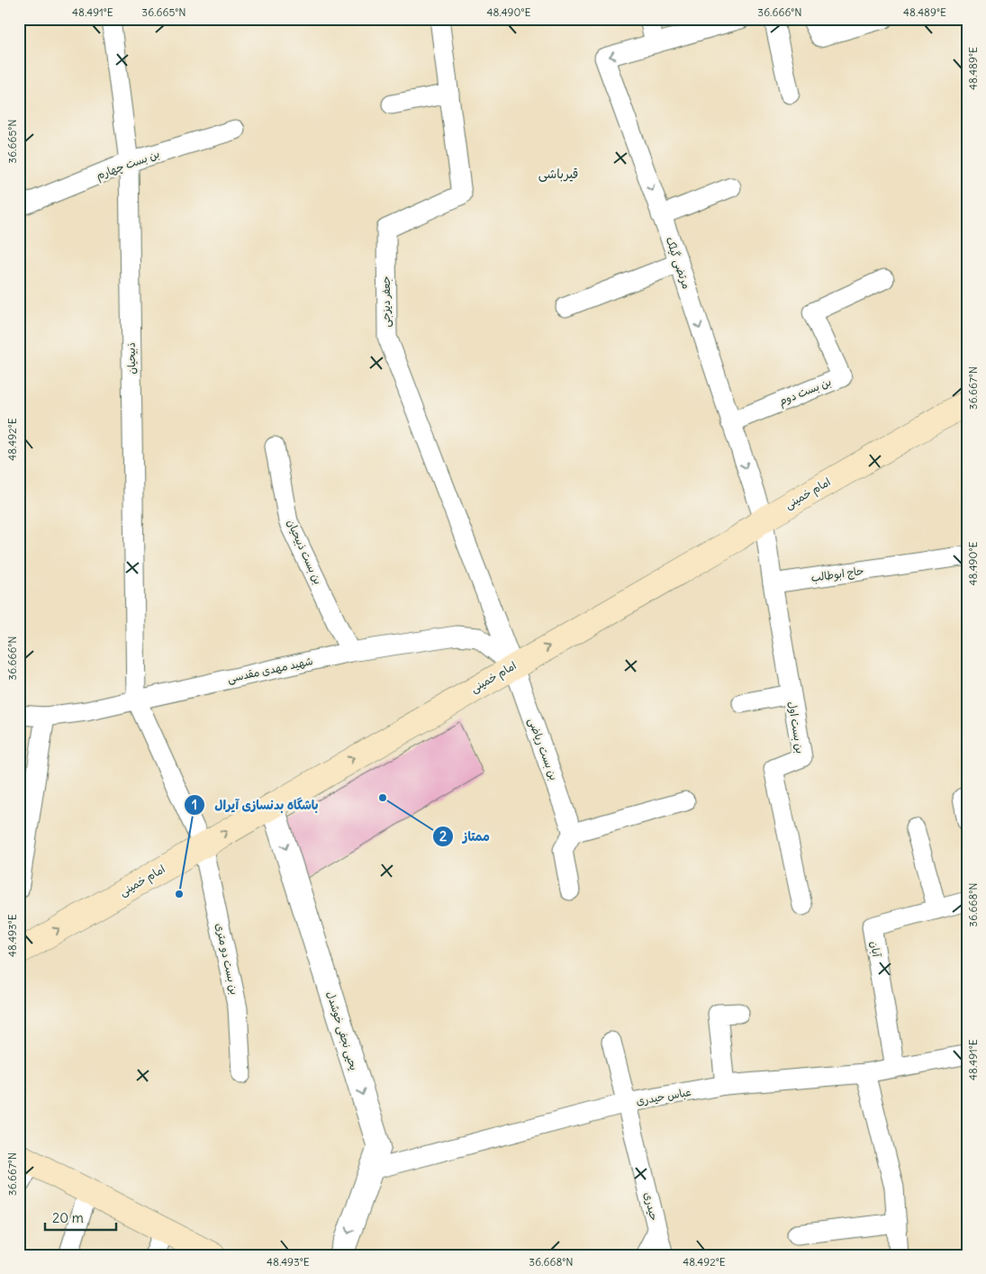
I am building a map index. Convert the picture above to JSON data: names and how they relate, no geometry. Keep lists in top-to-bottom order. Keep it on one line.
{"streets":{"main road":["امام خمینی"],"street":["بن بست چهارم","مرتضی گیلک","جعفر دیزجی","ذبیحیان","بن بست دوم","بن بست ذبیحیان","حاج ابوطالب","شهید مهدی مقدسی","بن بست اول","بن بست ریاضی","آبان","بن بست دو متری","یحیی نجفی خوشدل","عباس حیدری","حیدری"]},"crossings":[["بن بست چهارم","ذبیحیان"],["مرتضی گیلک","بن بست دوم"],["مرتضی گیلک","امام خمینی"],["جعفر دیزجی","امام خمینی"],["جعفر دیزجی","شهید مهدی مقدسی"],["جعفر دیزجی","بن بست ریاضی"],["ذبیحیان","شهید مهدی مقدسی"],["ذبیحیان","بن بست دو متری"],["امام خمینی","شهید مهدی مقدسی"],["امام خمینی","بن بست ریاضی"],["امام خمینی","بن بست دو متری"],["امام خمینی","یحیی نجفی خوشدل"],["بن بست ذبیحیان","شهید مهدی مقدسی"],["حاج ابوطالب","بن بست اول"],["شهید مهدی مقدسی","بن بست ریاضی"],["شهید مهدی مقدسی","بن بست دو متری"],["آبان","عباس حیدری"],["یحیی نجفی خوشدل","عباس حیدری"],["عباس حیدری","حیدری"]],"one_way":["مرتضی گیلک","امام خمینی","یحیی نجفی خوشدل"],"districts":["قیرباشی"],"places":["ممتاز","باشگاه بدنسازی آیرال"],"scale_bar":"20 m","coordinates":["48.491°E","36.665°N","48.490°E","36.666°N","48.489°E","36.667°N","48.492°E","36.668°N","48.493°E"]}
